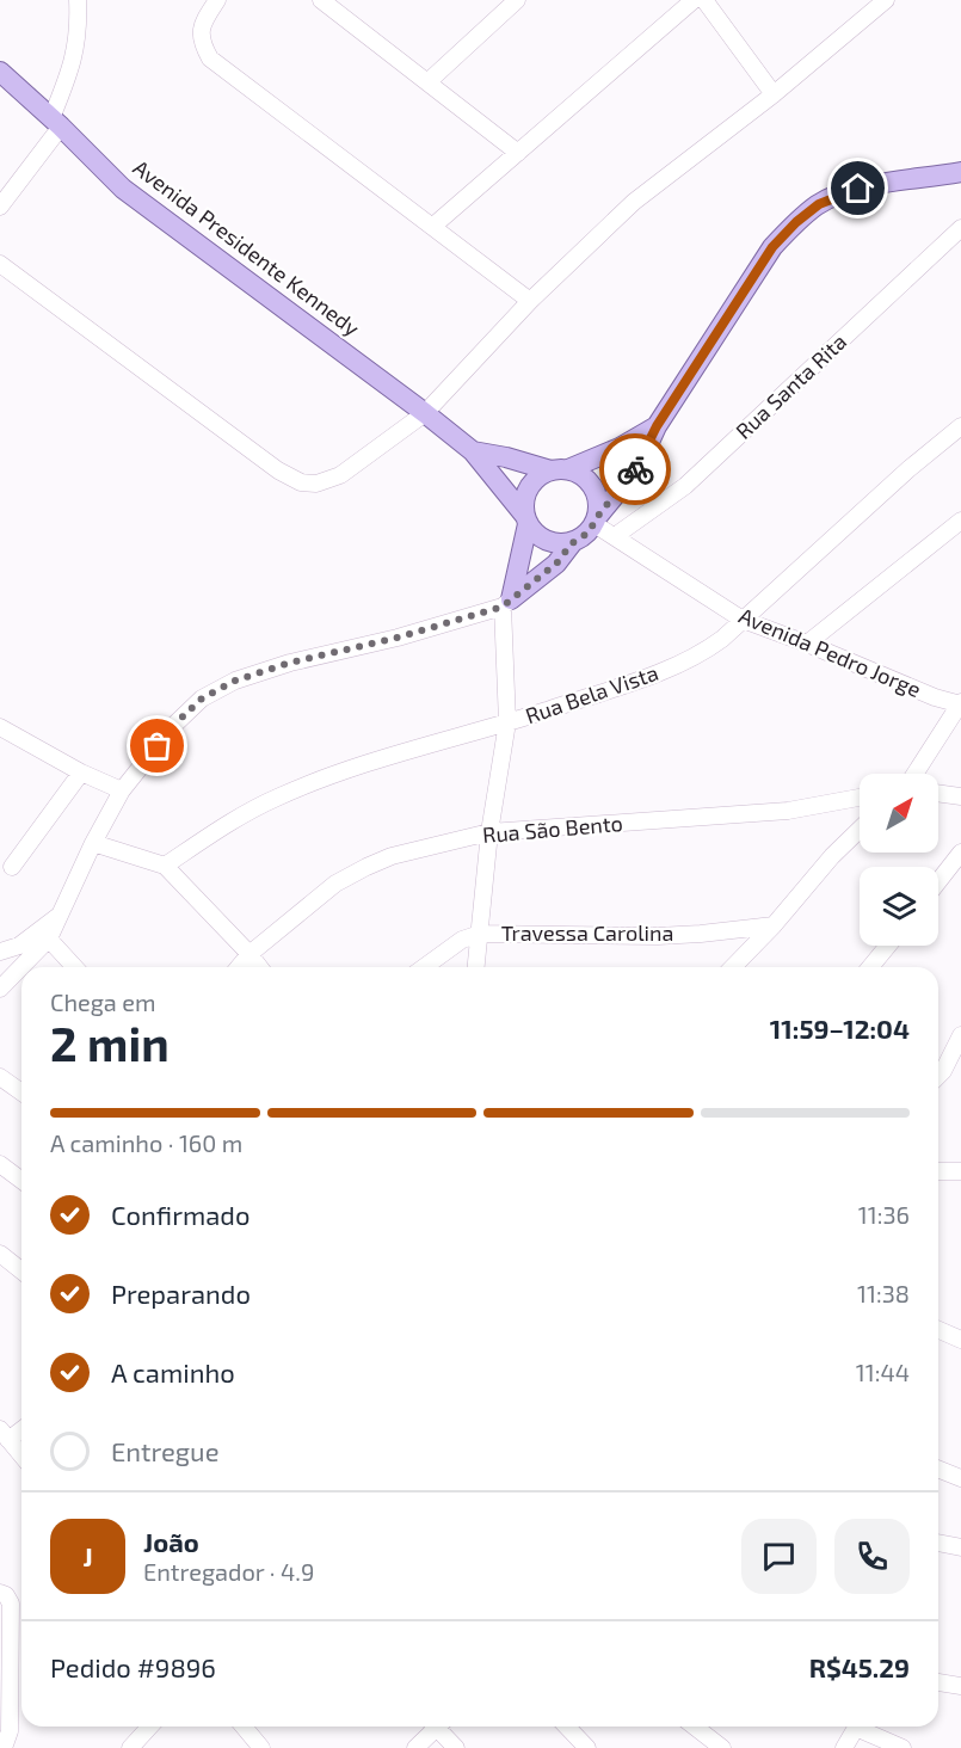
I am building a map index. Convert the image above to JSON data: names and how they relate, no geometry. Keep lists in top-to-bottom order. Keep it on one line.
{"streets":{"main road":["Avenida Presidente Kennedy"],"street":["Rua Santa Rita","Avenida Pedro Jorge","Rua Bela Vista","Rua São Bento","Travessa Carolina"]},"crossings":[["Avenida Presidente Kennedy","Avenida Pedro Jorge"],["Rua Santa Rita","Avenida Pedro Jorge"],["Avenida Pedro Jorge","Rua Bela Vista"]],"north":"top right","page":{"heading":["2 min","Chega em","11:59–12:04"],"panel":["João","Entregador · 4.9","Pedido #9896","R$45.29"],"bar":"A caminho · 160 m","list":[["Confirmado","11:36"],["Preparando","11:38"],["A caminho","11:44"],"Entregue"],"round":"J"}}
